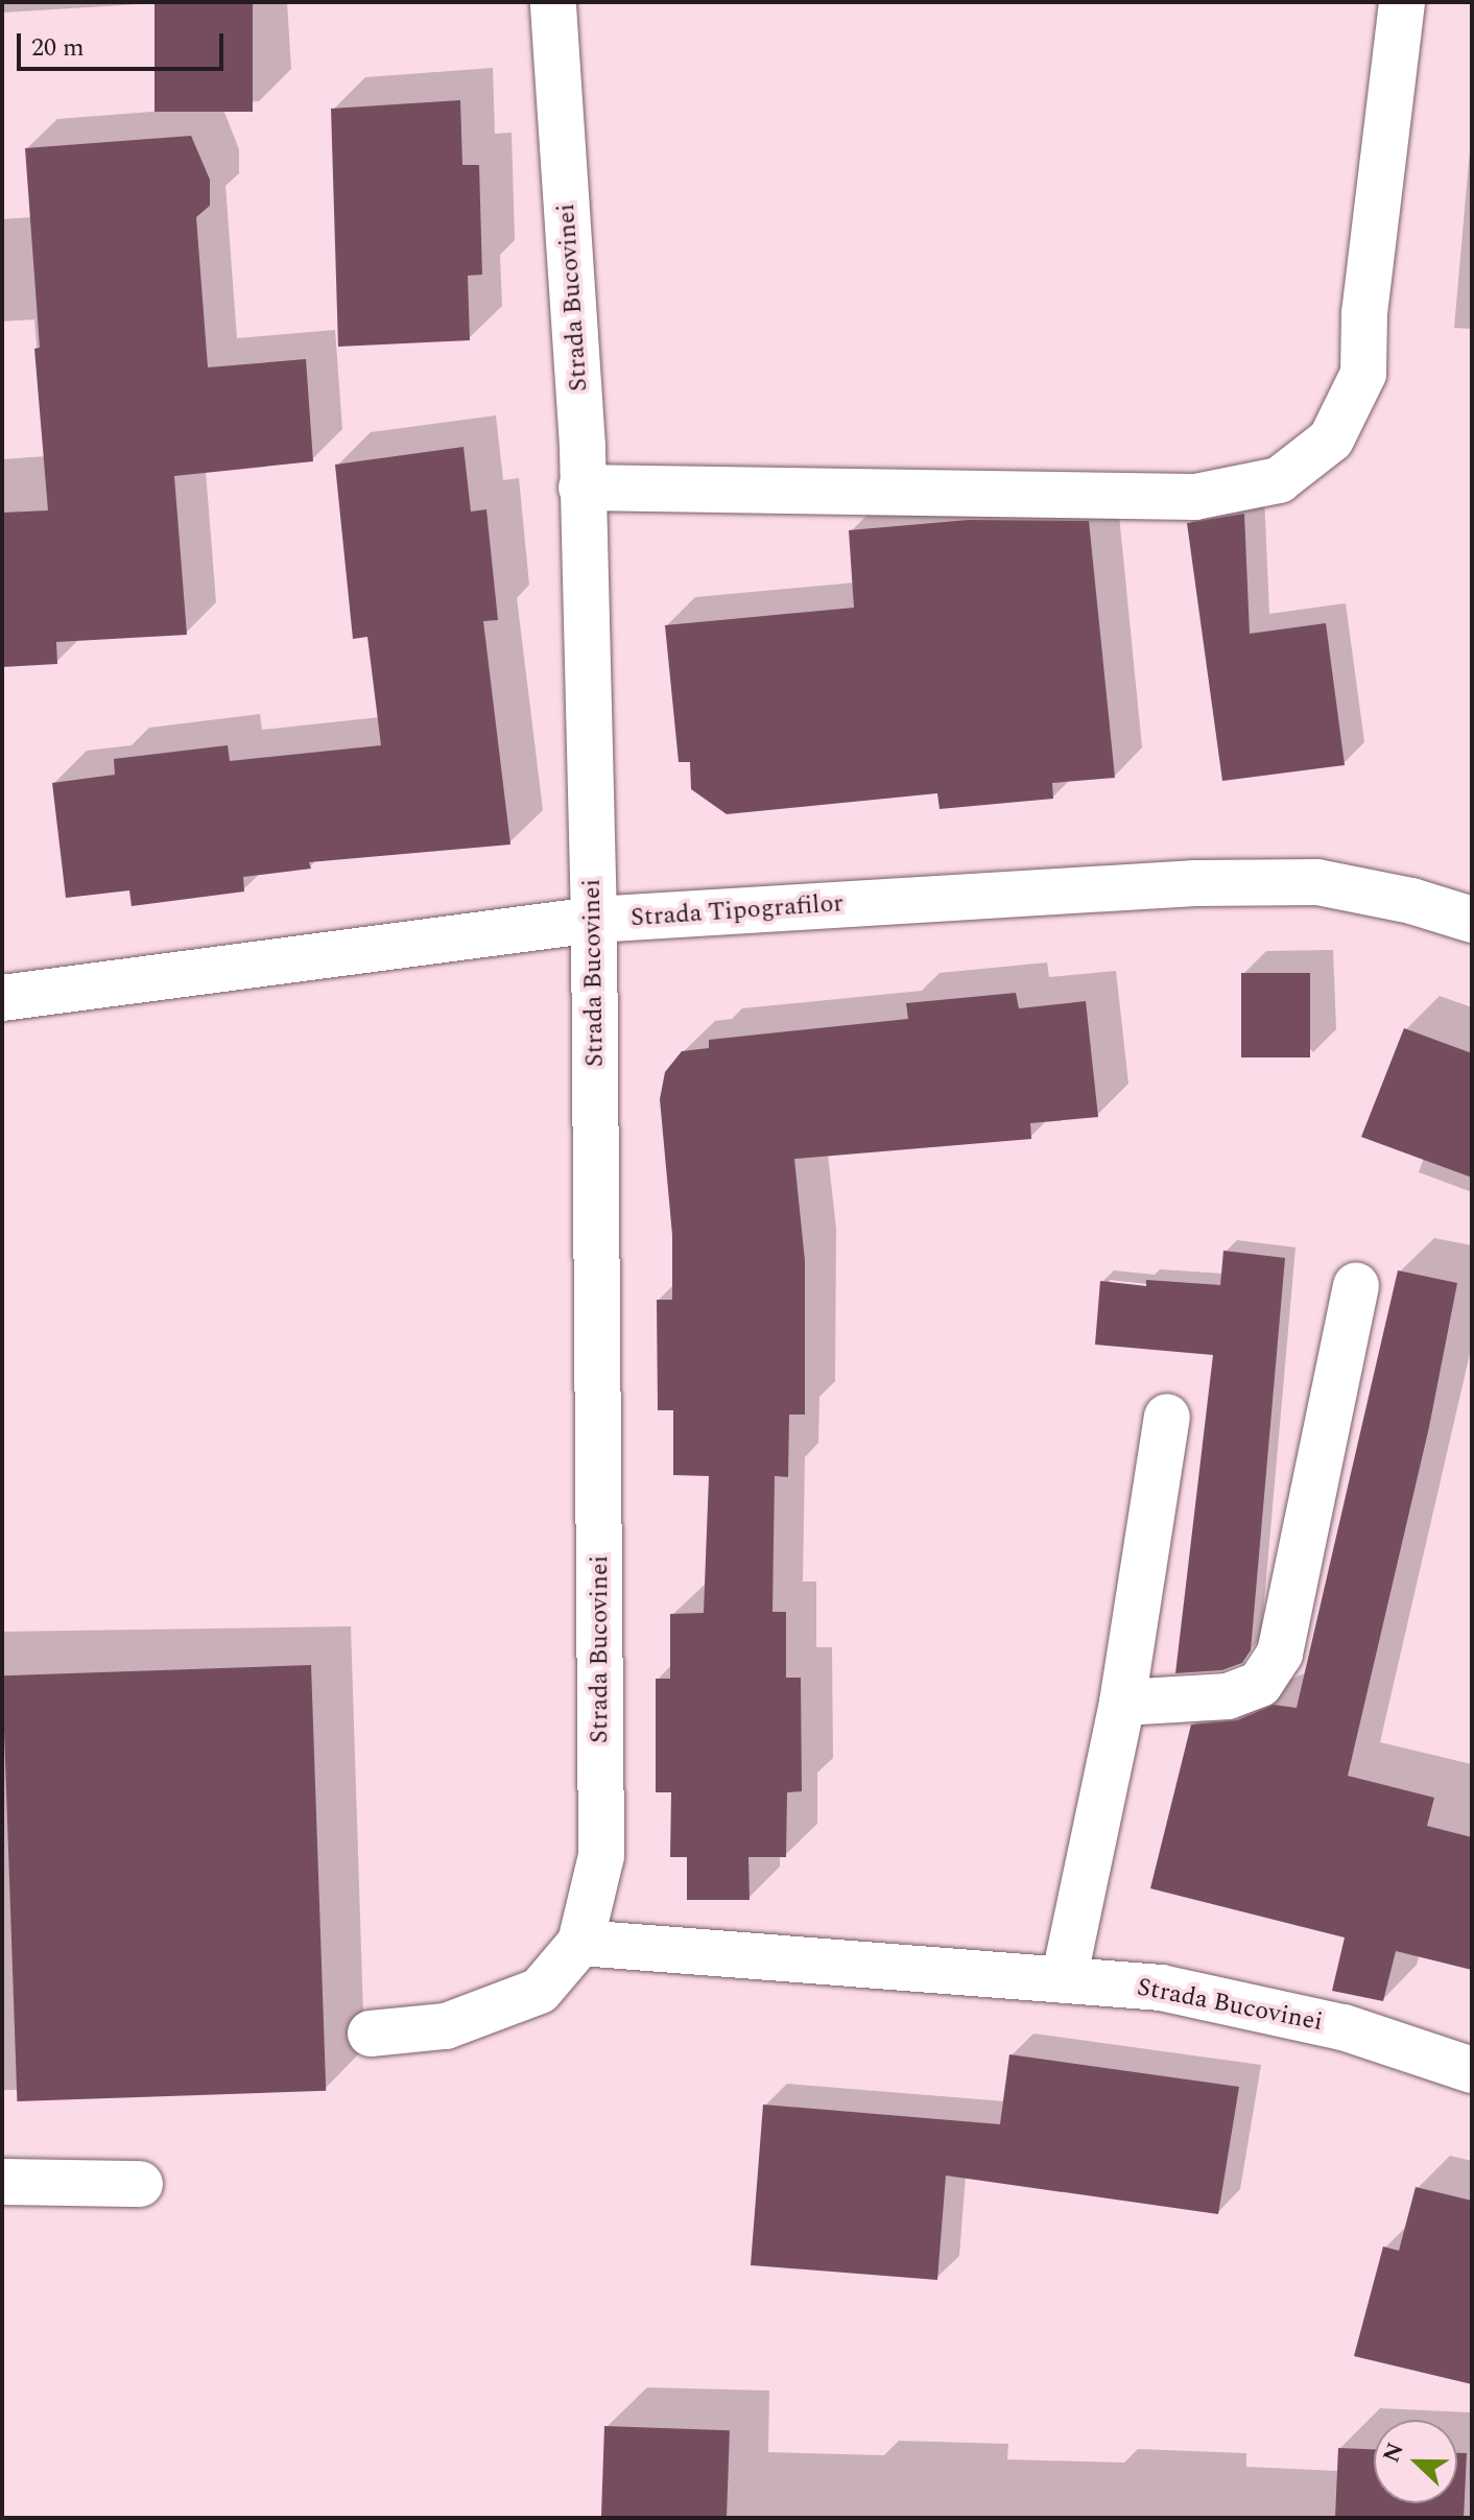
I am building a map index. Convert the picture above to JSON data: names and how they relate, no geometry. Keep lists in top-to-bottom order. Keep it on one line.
{"streets":{"street":["Strada Bucovinei","Strada Tipografilor"]},"crossings":[["Strada Bucovinei","Strada Tipografilor"]],"scale_bar":"20 m","north":"left"}
